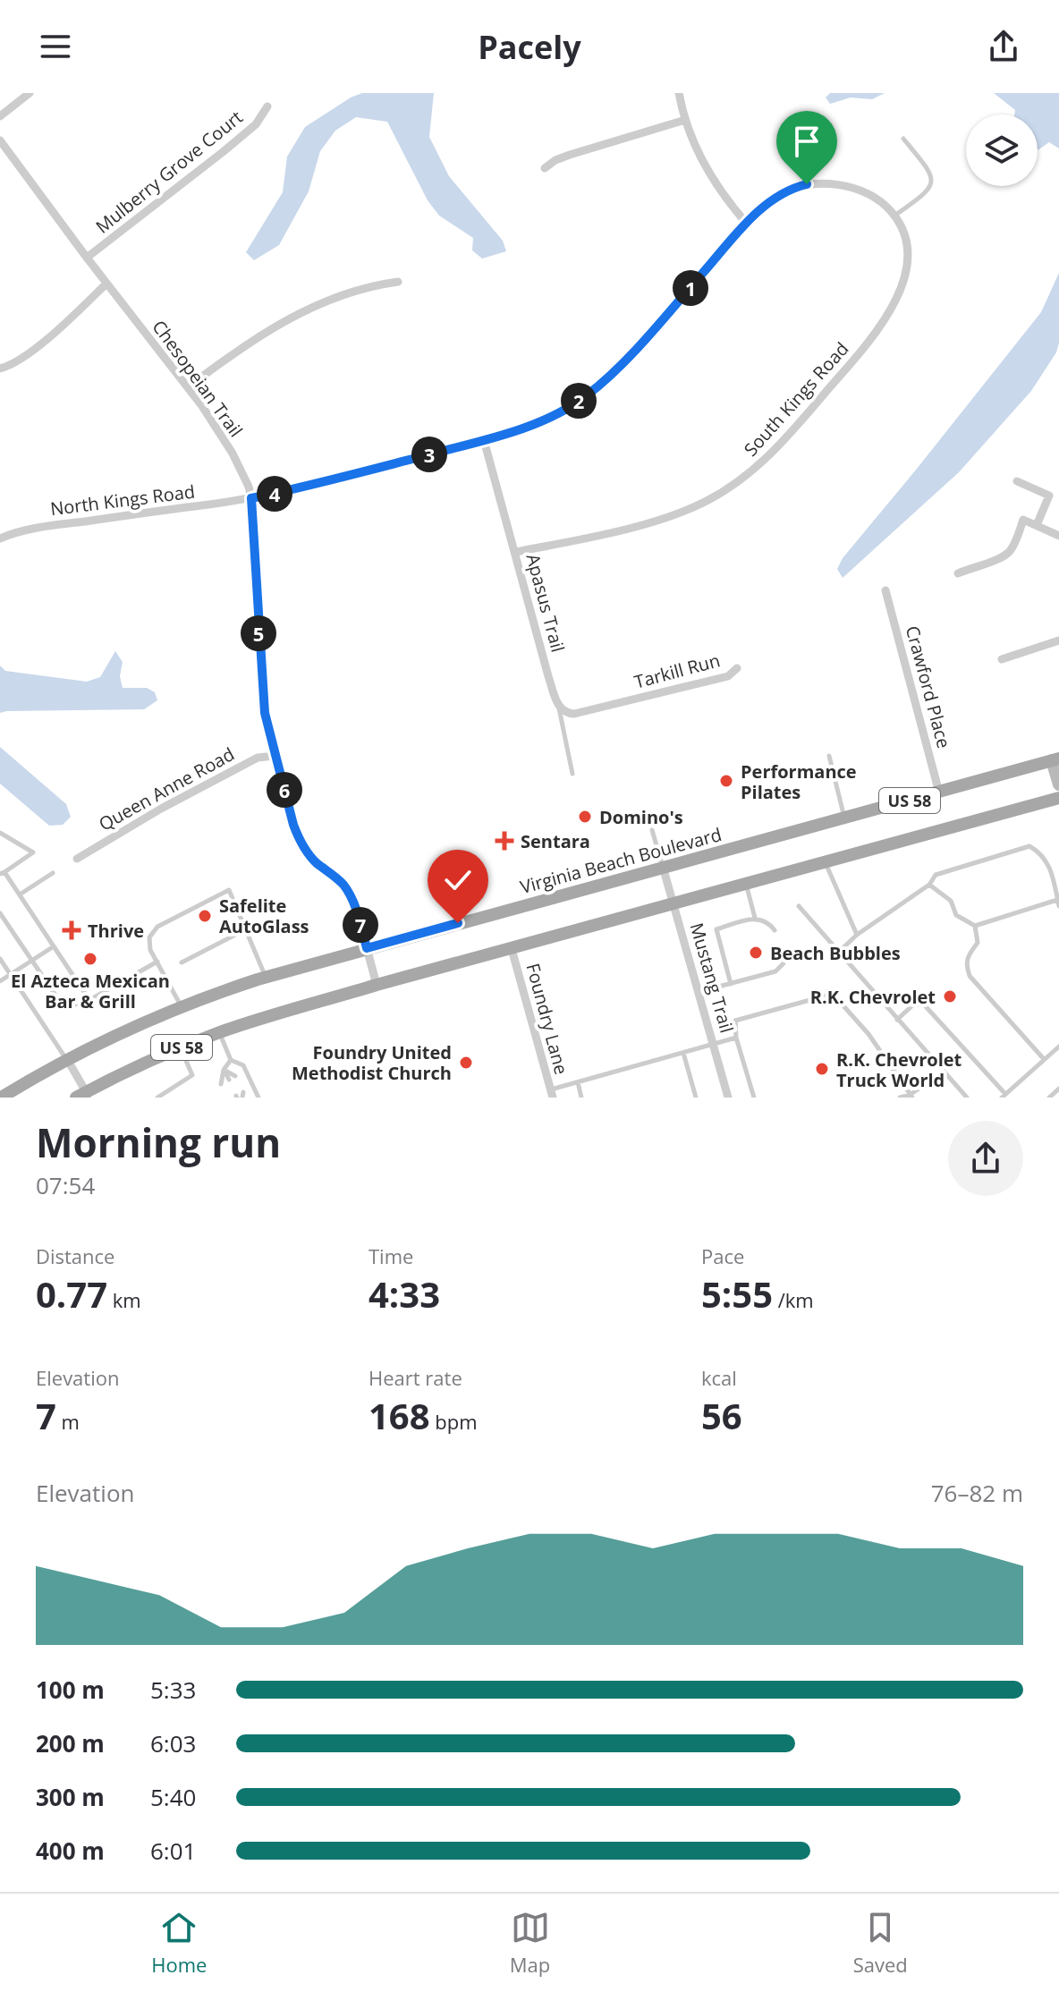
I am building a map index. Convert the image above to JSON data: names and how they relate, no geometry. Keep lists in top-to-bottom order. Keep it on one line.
{"streets":{"main road":["US 58","Virginia Beach Boulevard"],"street":["Mulberry Grove Court","Chesopeian Trail","South Kings Road","North Kings Road","Apasus Trail","Tarkill Run","Crawford Place","Queen Anne Road","Mustang Trail","Foundry Lane"]},"crossings":[["Mulberry Grove Court","Chesopeian Trail"],["Chesopeian Trail","North Kings Road"],["Chesopeian Trail","Queen Anne Road"],["Chesopeian Trail","US 58"],["Chesopeian Trail","Virginia Beach Boulevard"],["South Kings Road","North Kings Road"],["South Kings Road","Apasus Trail"],["North Kings Road","Apasus Trail"],["Apasus Trail","Tarkill Run"],["Crawford Place","Virginia Beach Boulevard"],["US 58","Mustang Trail"],["US 58","Foundry Lane"],["Virginia Beach Boulevard","Mustang Trail"]],"places":{"other":["Performance Pilates","Domino's","Safelite AutoGlass","Beach Bubbles","El Azteca Mexican Bar & Grill","R.K. Chevrolet","Foundry United Methodist Church","R.K. Chevrolet Truck World"],"health":["Sentara","Thrive"]},"page":{"header":"Pacely","pins":["1","2","3","4","5","6","7"],"heading":["Morning run","07:54"],"stats":[["Distance","0.77 km"],["Time","4:33"],["Pace","5:55 /km"],["Elevation","7 m"],["Heart rate","168 bpm"],["kcal","56"]],"chart":["Elevation","76–82 m"],"list":[{"name":"100 m","note":"5:33"},{"name":"200 m","note":"6:03"},{"name":"300 m","note":"5:40"},{"name":"400 m","note":"6:01"}],"tabs":["Home","Map","Saved"]}}
